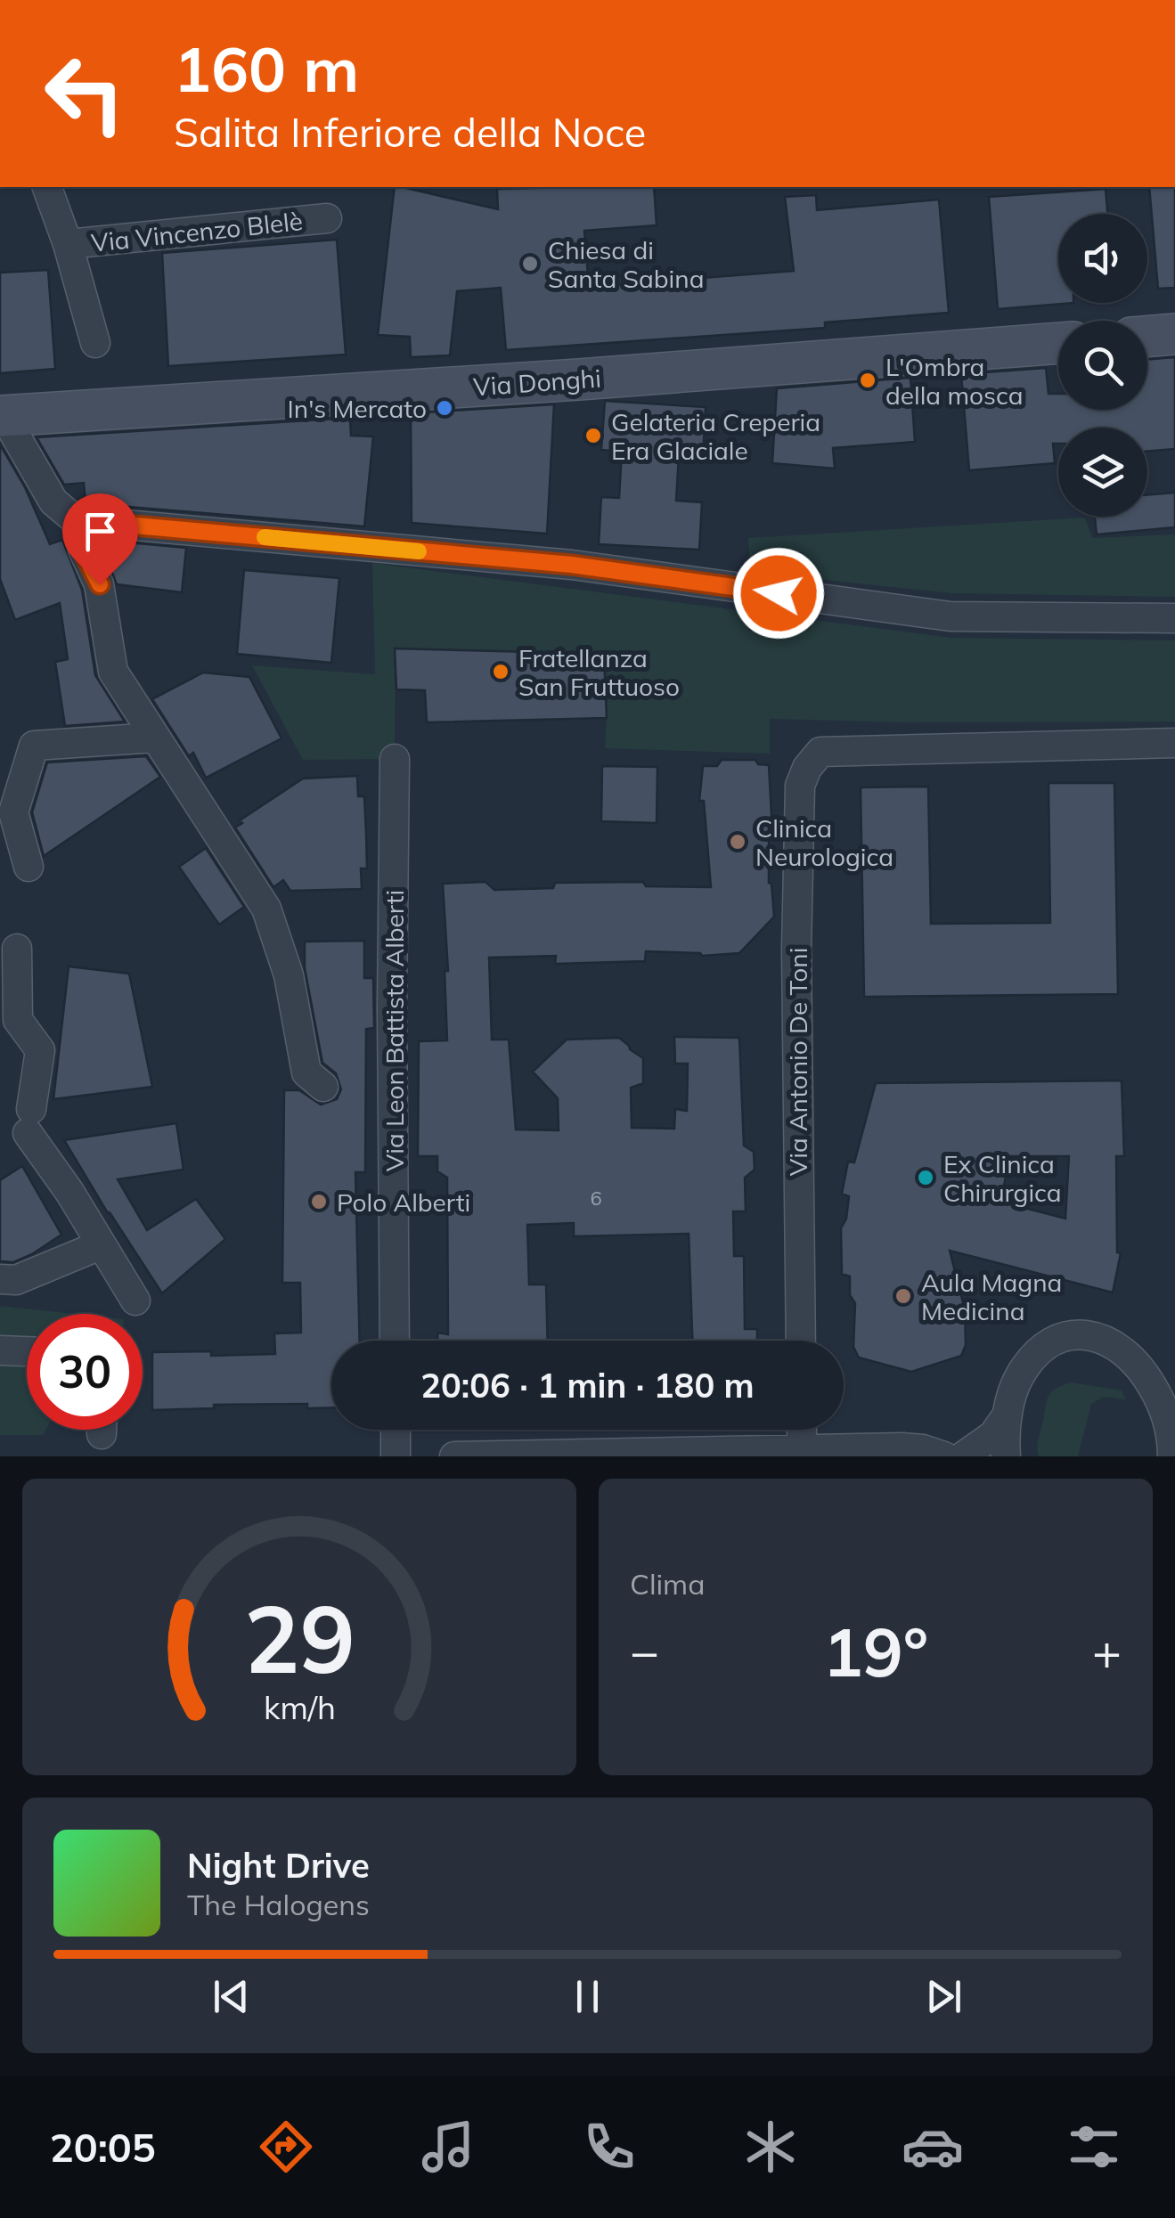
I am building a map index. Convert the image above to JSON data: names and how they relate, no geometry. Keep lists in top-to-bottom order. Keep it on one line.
{"streets":{"street":["Via Vincenzo Blelè","Via Donghi","Via Leon Battista Alberti","Via Antonio De Toni"]},"places":["Chiesa di Santa Sabina","L'Ombra della mosca","In's Mercato","Gelateria Creperia Era Glaciale","Fratellanza San Fruttuoso","Clinica Neurologica","Ex Clinica Chirurgica","Polo Alberti","Aula Magna Medicina"],"house_numbers":["6"],"page":{"turn":["160 m","Salita Inferiore della Noce"],"limit":"30","trip":"20:06 · 1 min · 180 m","tile":"Clima","heat":["−","19°","+"],"song":["Night Drive","The Halogens"],"tabs":"20:05","gauge":["29","km/h"]}}
